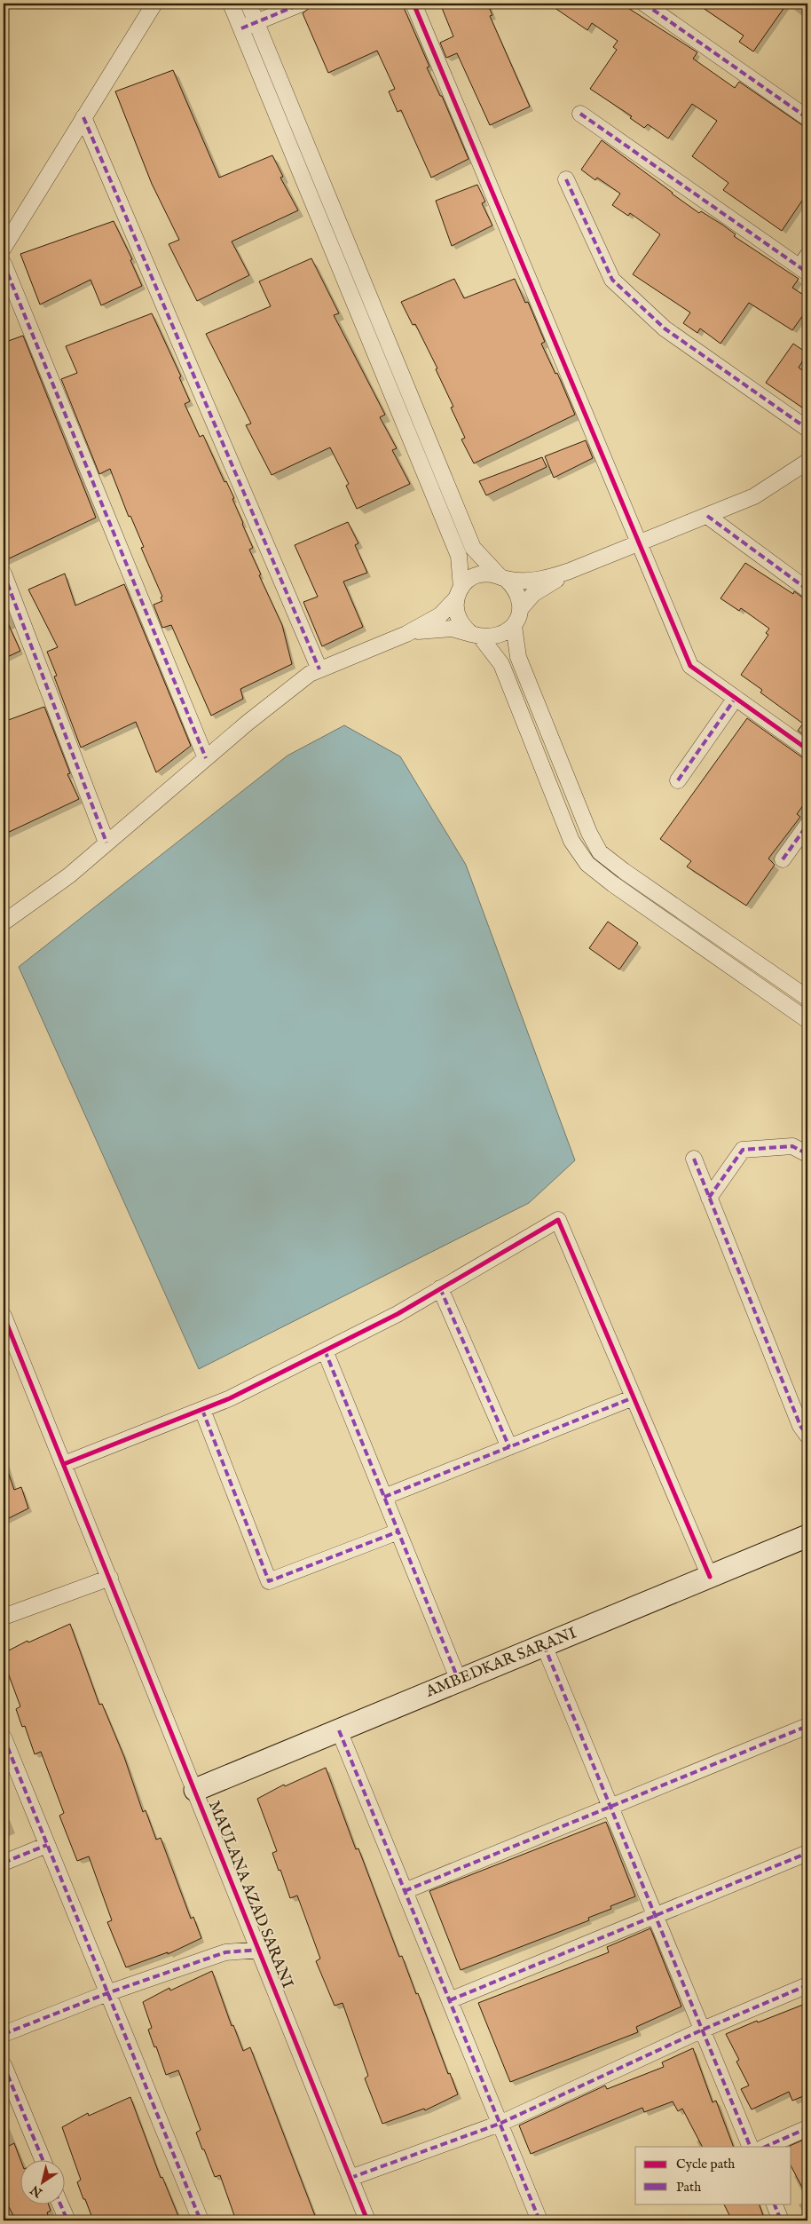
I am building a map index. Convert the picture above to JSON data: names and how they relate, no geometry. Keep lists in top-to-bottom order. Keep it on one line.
{"streets":{"street":["AMBEDKAR SARANI","MAULANA AZAD SARANI"]},"crossings":[["AMBEDKAR SARANI","MAULANA AZAD SARANI"]],"legend":["Cycle path","Path"],"north":"bottom left"}
